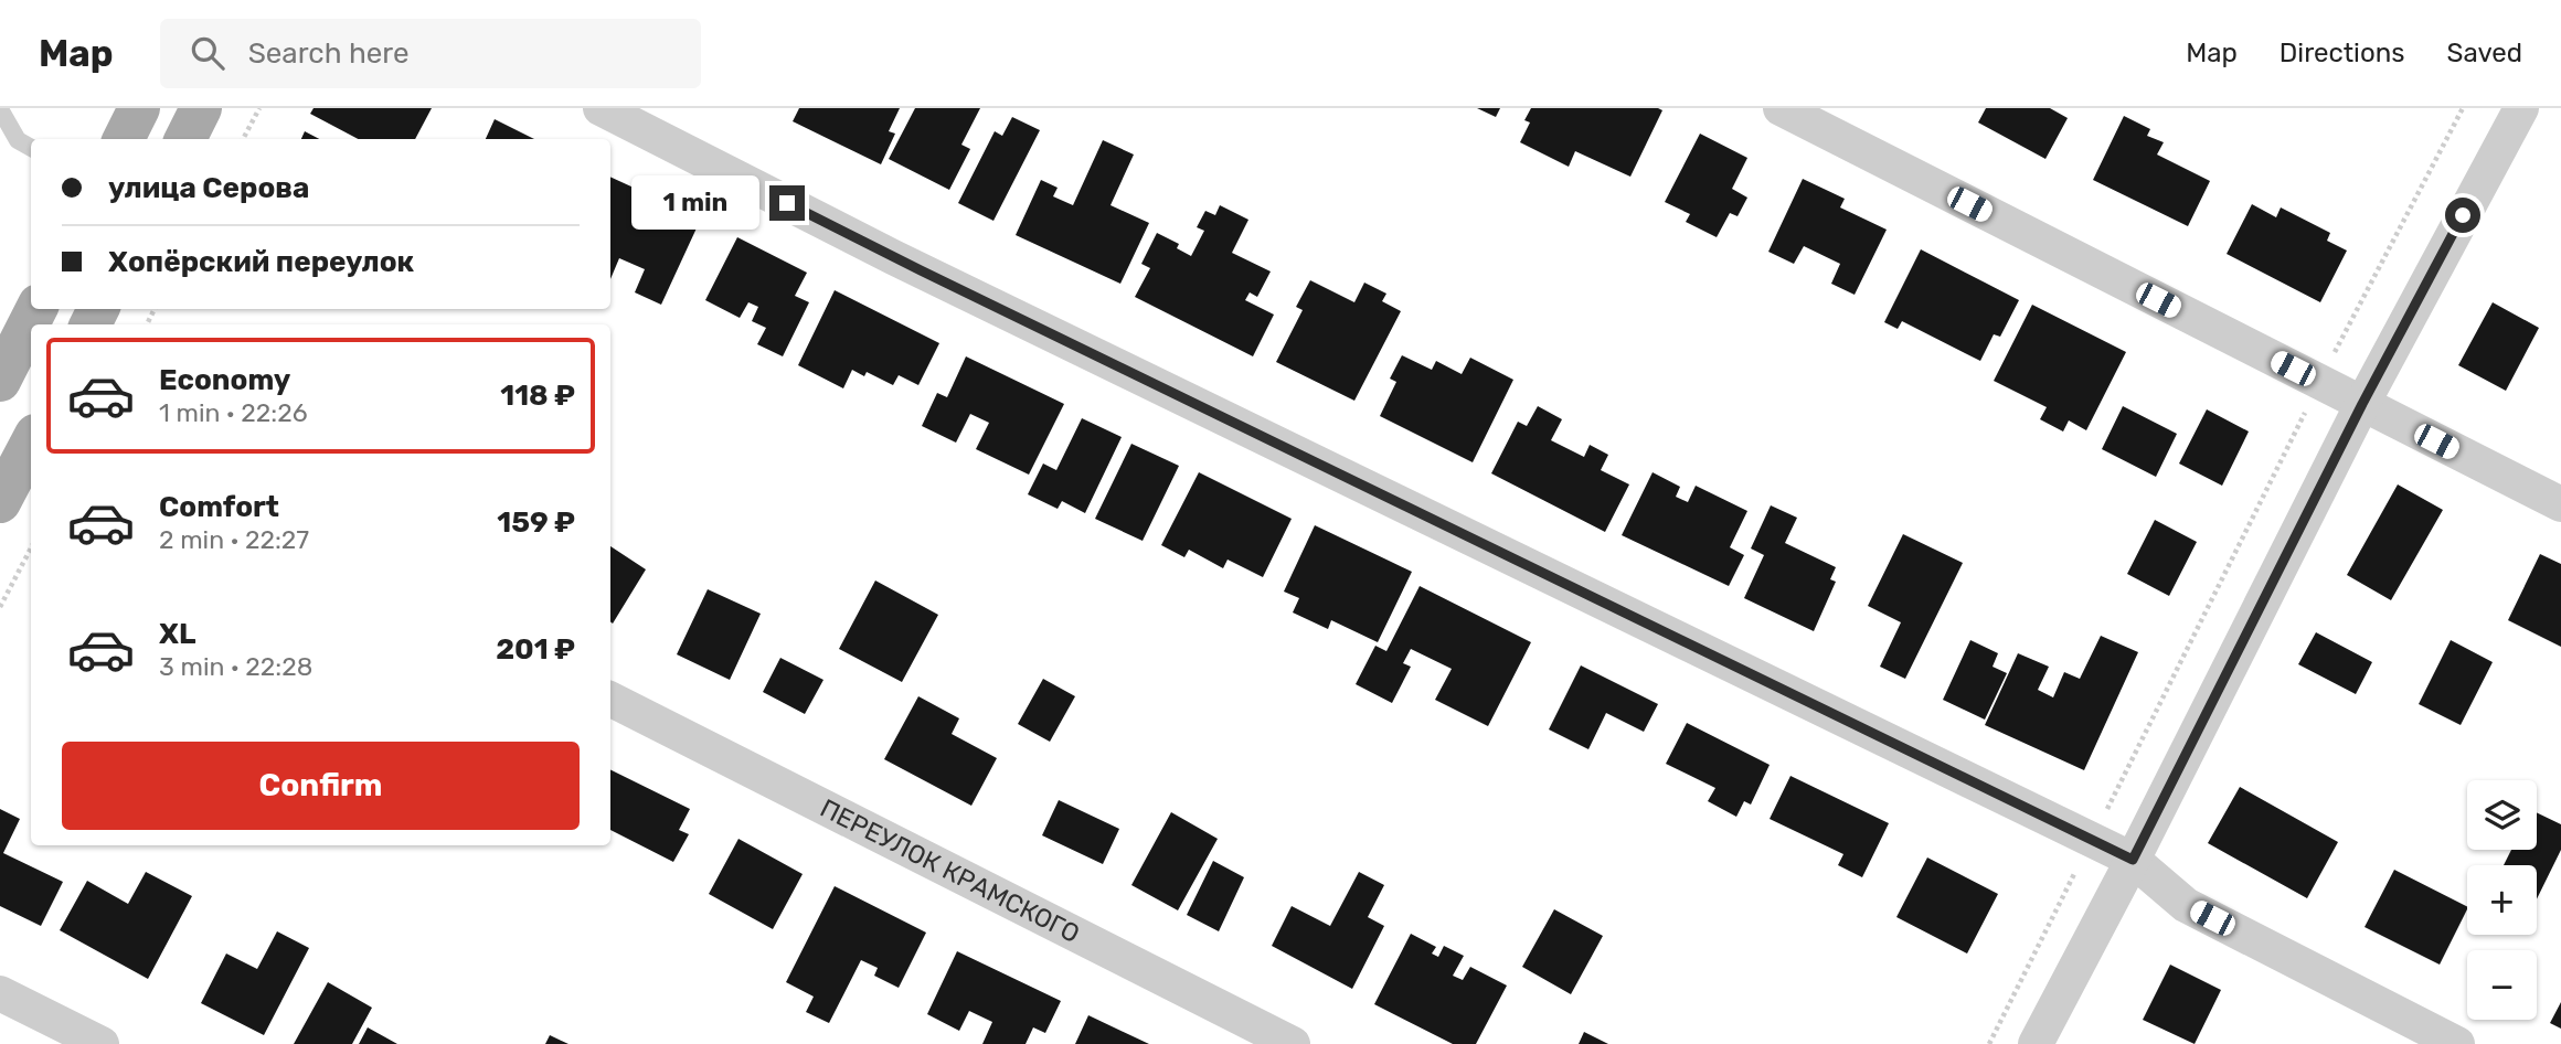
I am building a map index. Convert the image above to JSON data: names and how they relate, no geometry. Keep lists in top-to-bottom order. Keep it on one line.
{"streets":{"street":["ПЕРЕУЛОК КРАМСКОГО"]},"page":{"header":"Map","search":"Search here","nav":["Map","Directions","Saved"],"banner":["улица Серова","Хопёрский переулок"],"bubble":"1 min","list":[{"name":"Economy","note":"1 min · 22:26","value":"118 ₽"},{"name":"Comfort","note":"2 min · 22:27","value":"159 ₽"},{"name":"XL","note":"3 min · 22:28","value":"201 ₽"}],"buttons":"Confirm","map_buttons":["+","−"]}}
